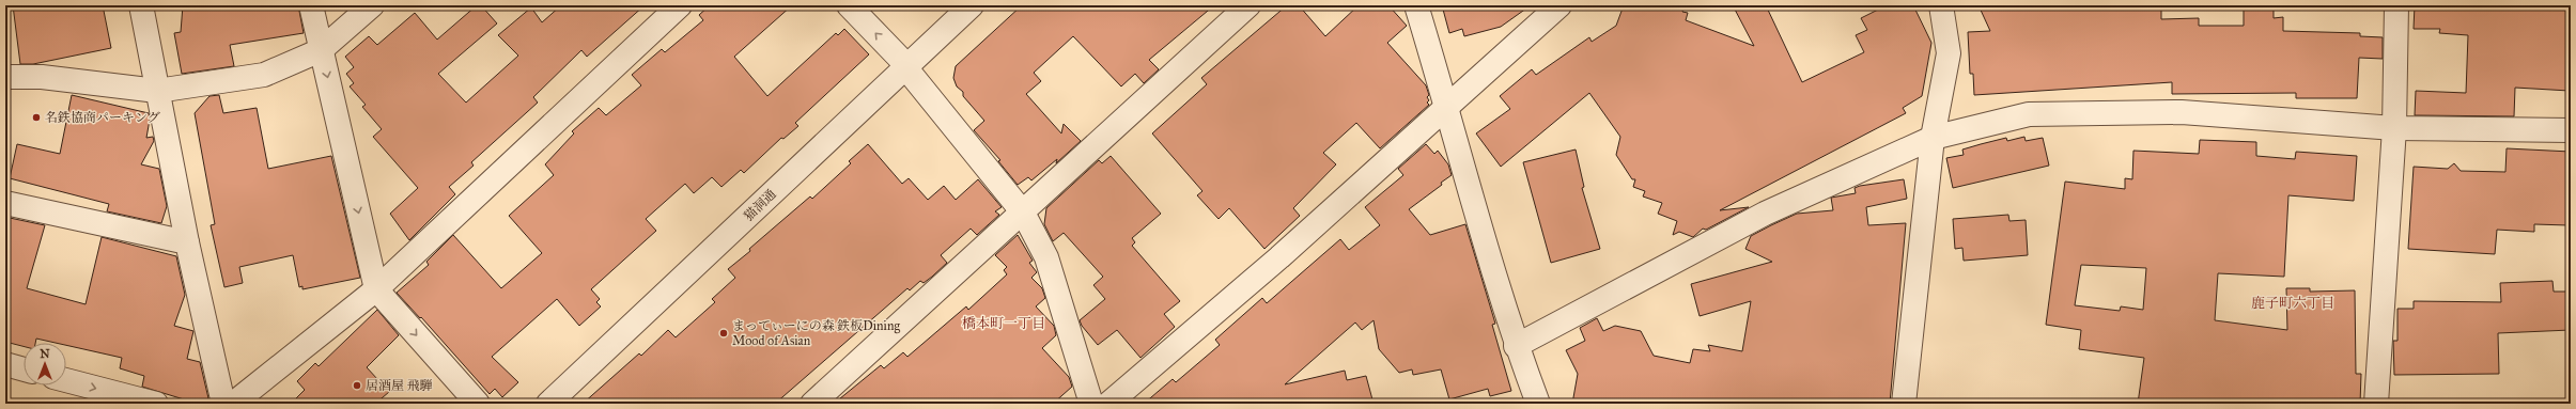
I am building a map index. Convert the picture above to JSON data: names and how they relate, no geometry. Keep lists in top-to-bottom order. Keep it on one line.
{"streets":{"street":["猫洞通"]},"districts":["鹿子町六丁目","橋本町一丁目"],"places":["名鉄協商パーキング","まってぃーにの森 鉄板Dining Mood of Asian","居酒屋 飛騨"],"north":"top"}
